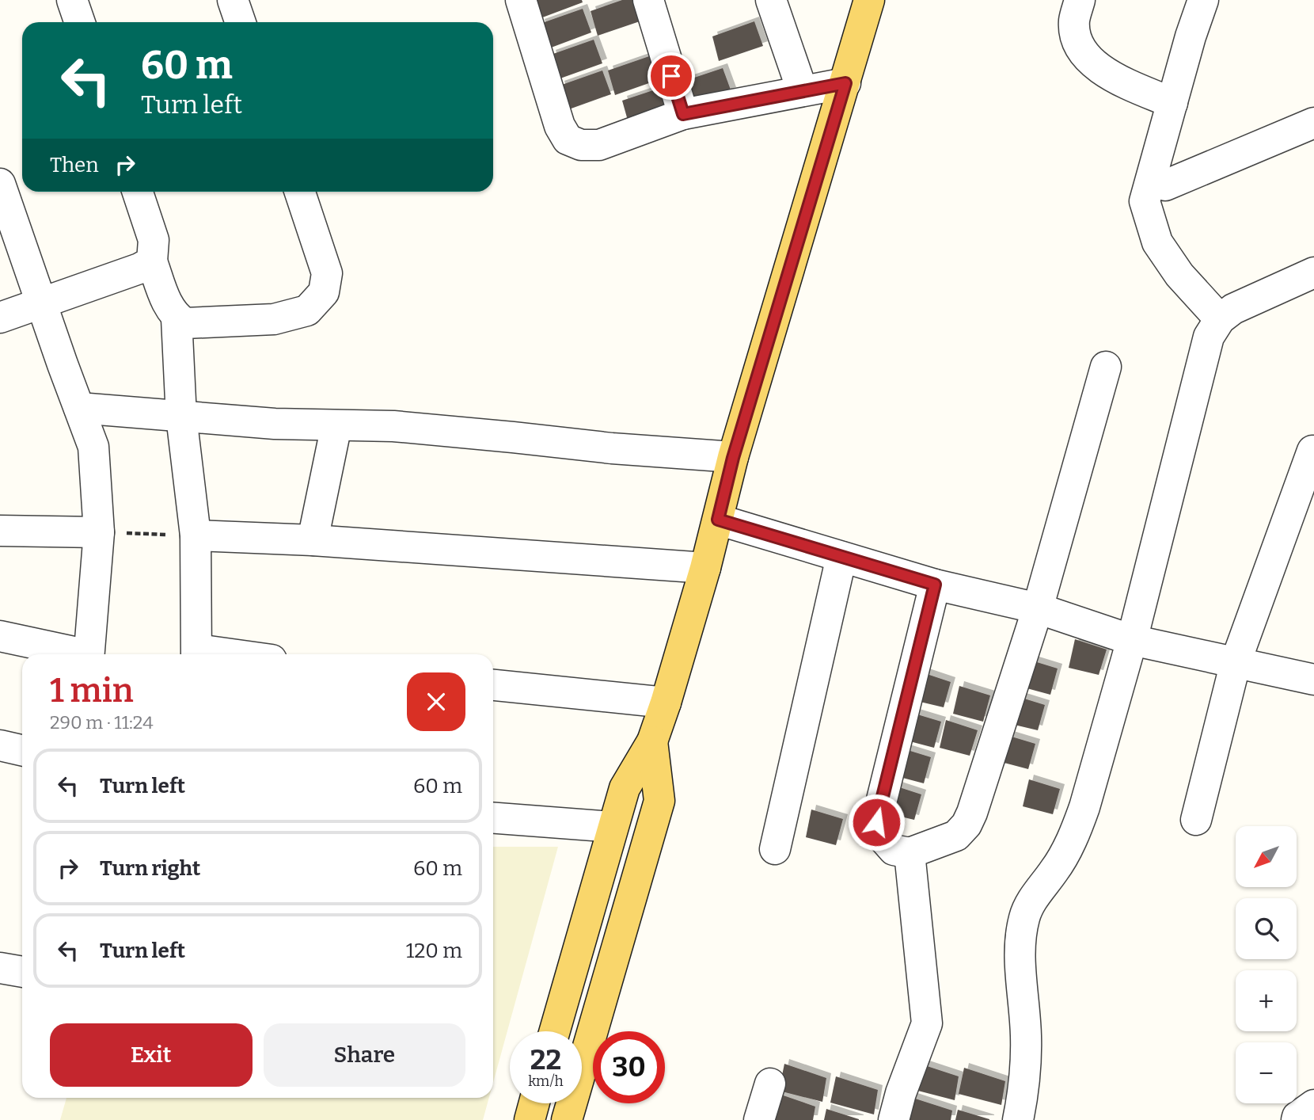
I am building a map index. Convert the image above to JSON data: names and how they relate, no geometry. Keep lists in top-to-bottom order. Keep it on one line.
{"north":"bottom left","page":{"turn":["60 m","Turn left"],"then":"Then","heading":["1 min","290 m · 11:24"],"list":[{"name":"Turn left","value":"60 m"},{"name":"Turn right","value":"60 m"},{"name":"Turn left","value":"120 m"}],"map_buttons":["+","−"],"buttons":["Exit","Share"],"speed":"22 km/h","limit":"30"}}
